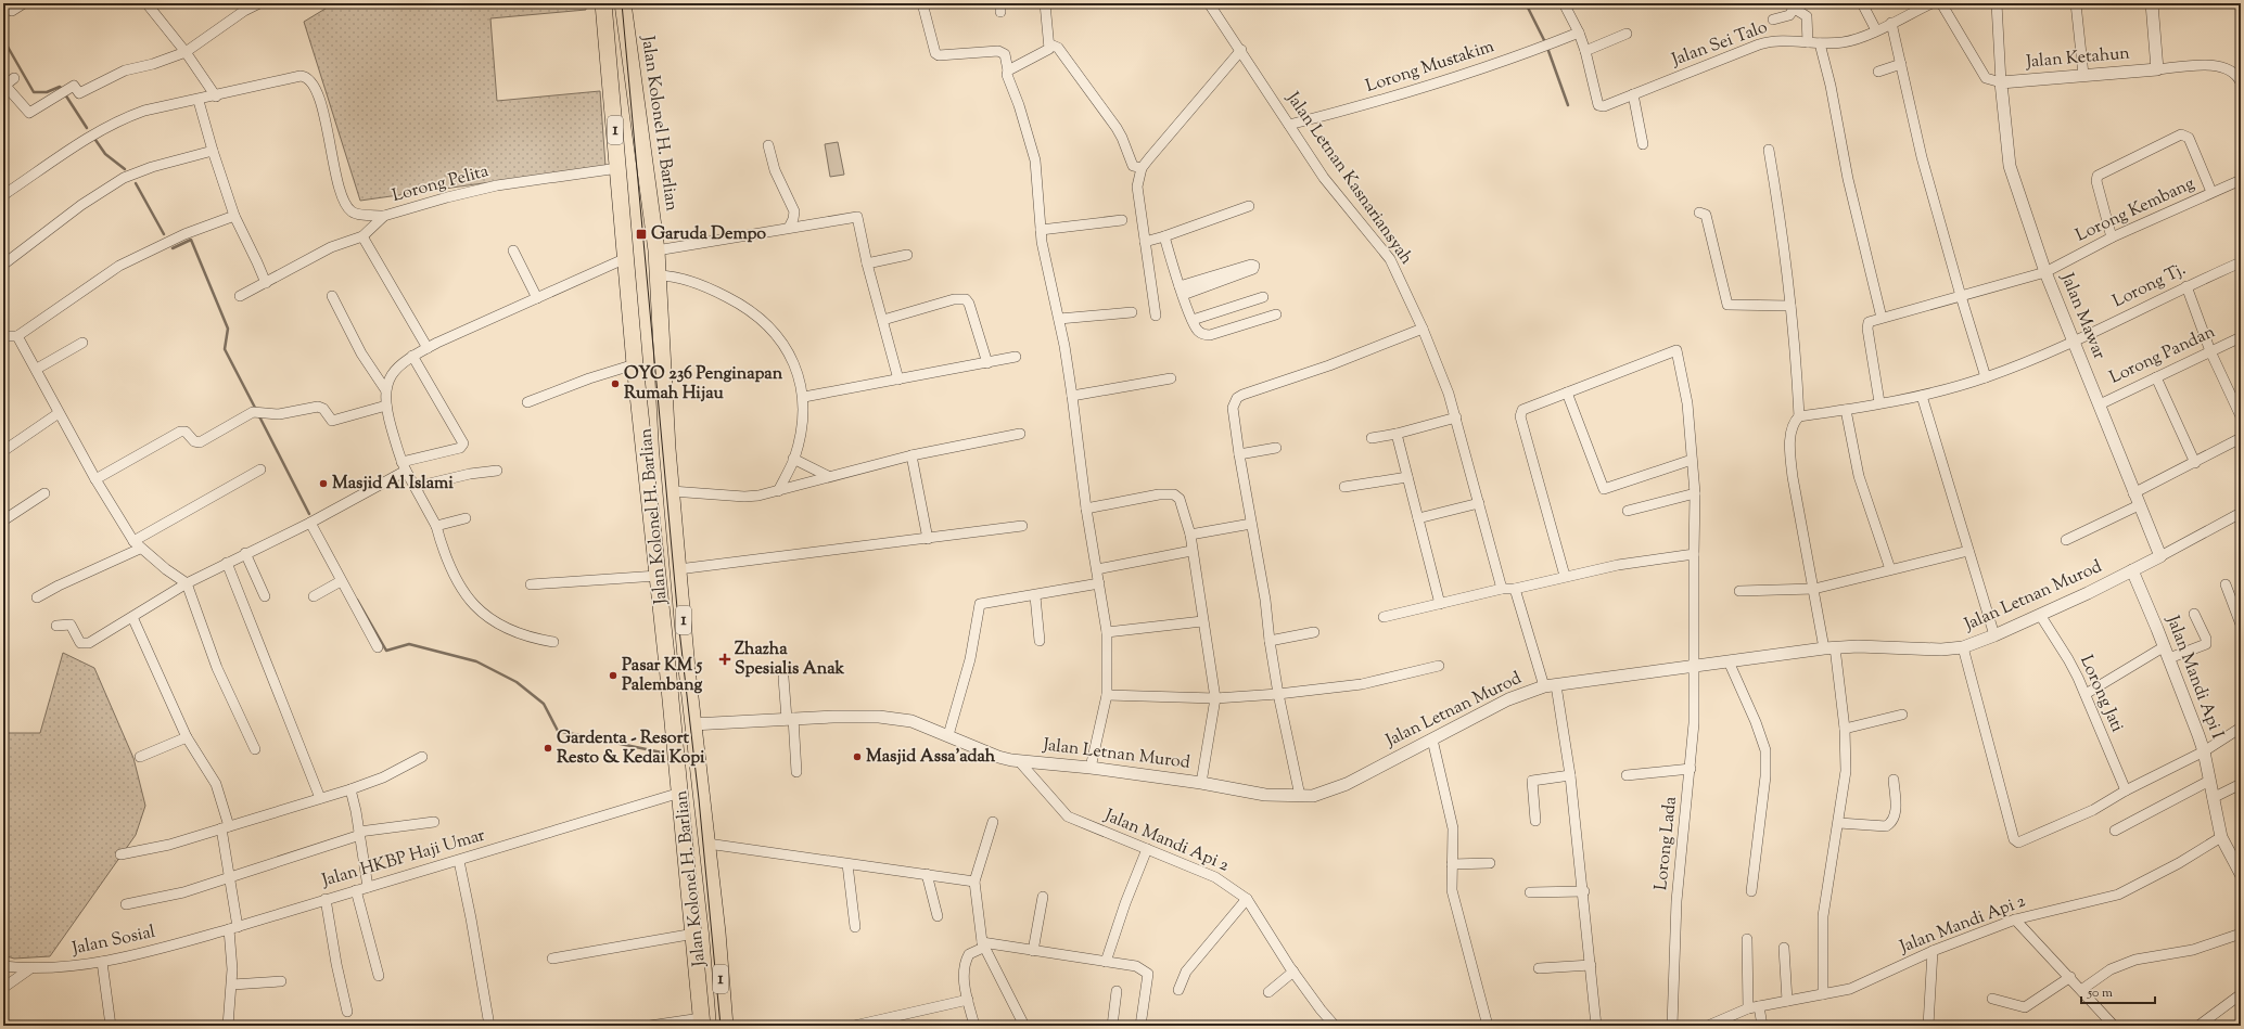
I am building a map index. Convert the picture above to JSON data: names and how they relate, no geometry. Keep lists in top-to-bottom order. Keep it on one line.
{"streets":{"highway":["Jalan Kolonel H. Barlian","1"],"street":["Jalan Sei Talo","Jalan Ketahun","Lorong Mustakim","Jalan Letnan Kasnariansyah","Lorong Pelita","Lorong Kembang","Lorong Tj.","Jalan Mawar","Lorong Pandan","Jalan Letnan Murod","Jalan Mandi Api I","Lorong Jati","Jalan Mandi Api 2","Lorong Lada","Jalan HKBP Haji Umar","Jalan Sosial"]},"crossings":[["Jalan Sei Talo","Lorong Mustakim"],["Jalan Ketahun","Jalan Mawar"],["Lorong Mustakim","Jalan Letnan Kasnariansyah"],["Jalan Kolonel H. Barlian","1"],["Jalan Kolonel H. Barlian","Jalan Letnan Murod"],["1","Lorong Pelita"],["1","Jalan HKBP Haji Umar"],["Lorong Kembang","Jalan Mawar"],["Lorong Tj.","Jalan Mawar"],["Jalan Mawar","Lorong Pandan"],["Jalan Mawar","Jalan Letnan Murod"],["Jalan Letnan Murod","Jalan Mandi Api I"],["Jalan Letnan Murod","Lorong Jati"],["Jalan Letnan Murod","Jalan Mandi Api 2"],["Jalan Letnan Murod","Lorong Lada"],["Jalan Mandi Api I","Jalan Mandi Api 2"],["Jalan HKBP Haji Umar","Jalan Sosial"]],"places":{"transit":["Garuda Dempo"],"other":["OYO 236 Penginapan Rumah Hijau","Masjid Al Islami","Pasar KM 5 Palembang","Gardenta - Resort Resto & Kedai Kopi","Masjid Assa'adah"],"health":["Zhazha Spesialis Anak"]},"scale_bar":"50 m"}
